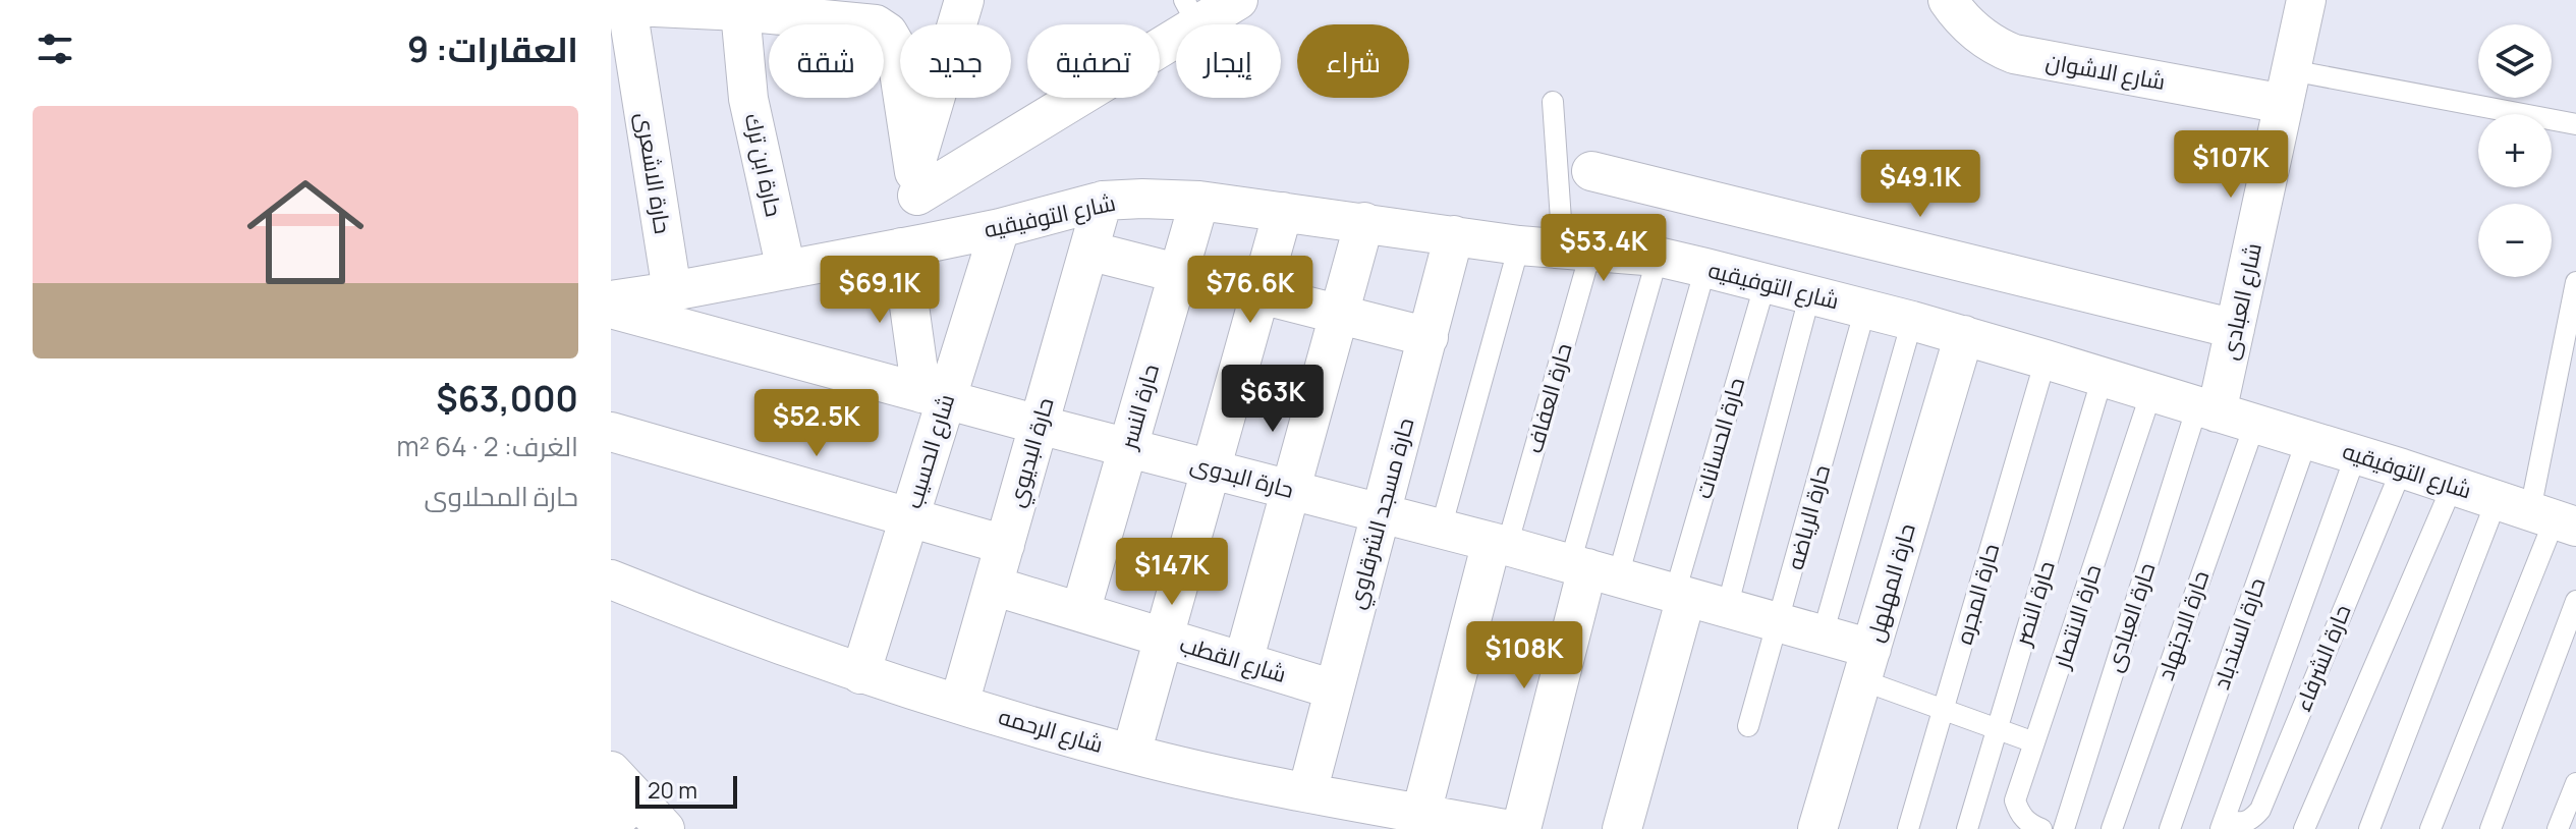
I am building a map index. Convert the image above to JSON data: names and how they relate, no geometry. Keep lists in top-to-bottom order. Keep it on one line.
{"streets":{"street":["شارع الاشوان","حارة ابن ترك","حارة الاشعرى","شارع التوفيقيه","شارع العبادى","حارة العفاف","حارة النسر","حارة الحسانات","شارع الحسيب","حارة البديوي","حارة البدوى","حارة مسجد الشرقاوي","حارة المهلهل","شارع القطب","شارع الرحمه"],"lane":["حارة الرياضه","حارة المجره","حارة النصر","حارة الانتصار","حارة العبادى","حارة الاجتهاد","حارة السندباد","حارة الشرفاء"]},"crossings":[["شارع الاشوان","شارع العبادى"],["حارة ابن ترك","شارع التوفيقيه"],["حارة الاشعرى","شارع التوفيقيه"],["شارع التوفيقيه","شارع العبادى"],["شارع التوفيقيه","حارة العفاف"],["شارع التوفيقيه","حارة النسر"],["شارع التوفيقيه","حارة الحسانات"],["شارع التوفيقيه","شارع الحسيب"],["شارع التوفيقيه","حارة البديوي"],["شارع التوفيقيه","حارة مسجد الشرقاوي"],["شارع التوفيقيه","حارة الرياضه"],["شارع التوفيقيه","حارة المهلهل"],["شارع التوفيقيه","حارة المجره"],["شارع التوفيقيه","حارة النصر"],["شارع التوفيقيه","حارة الانتصار"],["شارع التوفيقيه","حارة العبادى"],["شارع التوفيقيه","حارة الاجتهاد"],["شارع التوفيقيه","حارة السندباد"],["شارع التوفيقيه","حارة الشرفاء"],["شارع العبادى","حارة العبادى"],["حارة العفاف","حارة البدوى"],["حارة العفاف","شارع الرحمه"],["حارة النسر","حارة البدوى"],["حارة النسر","شارع القطب"],["حارة الحسانات","حارة البدوى"],["شارع الحسيب","حارة البدوى"],["شارع الحسيب","شارع الرحمه"],["حارة البديوي","حارة البدوى"],["حارة البديوي","شارع القطب"],["حارة البديوي","شارع الرحمه"],["حارة البدوى","حارة مسجد الشرقاوي"],["حارة البدوى","حارة الرياضه"],["حارة البدوى","حارة المهلهل"],["حارة مسجد الشرقاوي","شارع القطب"],["حارة مسجد الشرقاوي","شارع الرحمه"]],"scale_bar":"20 m","page":{"heading":"العقارات: 9","map_buttons":["+","−"],"chip":["شراء","إيجار","تصفية","جديد","شقة"],"list":[{"name":"$63,000","note":"الغرف: 2 · 64 m² · حارة المحلاوى"}],"price":["$107K","$49.1K","$53.4K","$69.1K","$76.6K","$63K","$52.5K","$147K","$108K"],"scale":"20 m"}}
